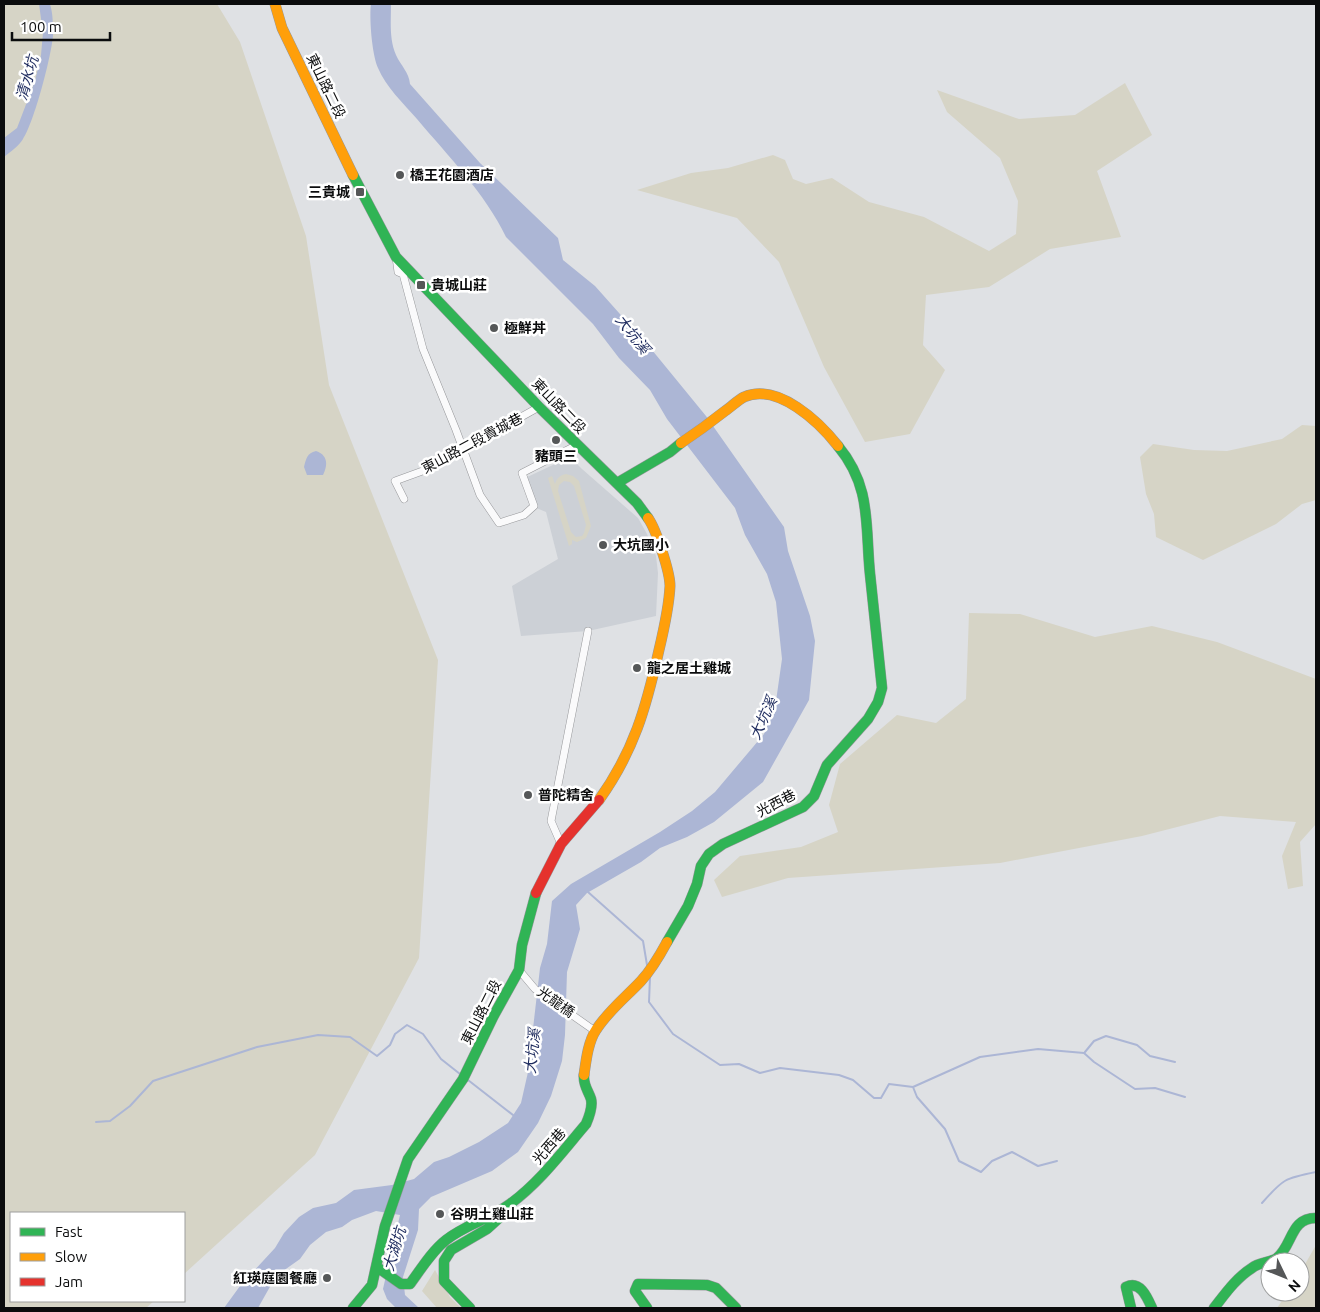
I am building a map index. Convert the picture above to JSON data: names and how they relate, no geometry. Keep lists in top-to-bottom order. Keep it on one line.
{"streets":{"street":["東山路二段","東山路二段貴城巷","光西巷","光龍橋"]},"crossings":[["東山路二段","東山路二段貴城巷"],["東山路二段","光西巷"],["東山路二段","光龍橋"],["光西巷","光龍橋"]],"water":["清水坑","大坑溪","大湖坑"],"places":{"other":["橋王花園酒店","極鮮丼","豬頭三","大坑國小","龍之居土雞城","普陀精舍","谷明土雞山莊","紅瑛庭園餐廳"],"transit":["三貴城","貴城山莊"]},"legend":["Fast","Slow","Jam"],"scale_bar":"100 m","north":"bottom right"}
